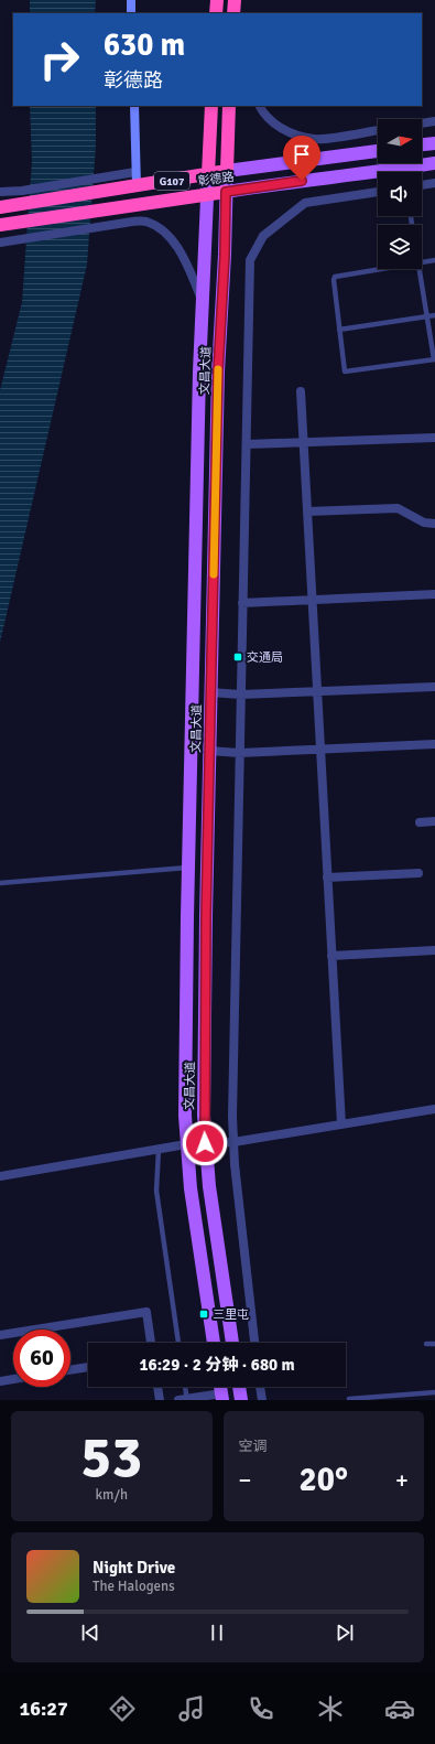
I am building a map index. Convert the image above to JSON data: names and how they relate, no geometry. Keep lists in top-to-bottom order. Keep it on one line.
{"streets":{"highway":["彰德路","G107","文昌大道"]},"crossings":[["彰德路","文昌大道"]],"places":{"transit":["交通局","三里屯"]},"north":"right","page":{"turn":["630 m","彰德路"],"limit":"60","trip":"16:29 · 2 分钟 · 680 m","tile":[["53","km/h"],"空调"],"heat":["−","20°","+"],"song":["Night Drive","The Halogens"],"tabs":"16:27"}}
